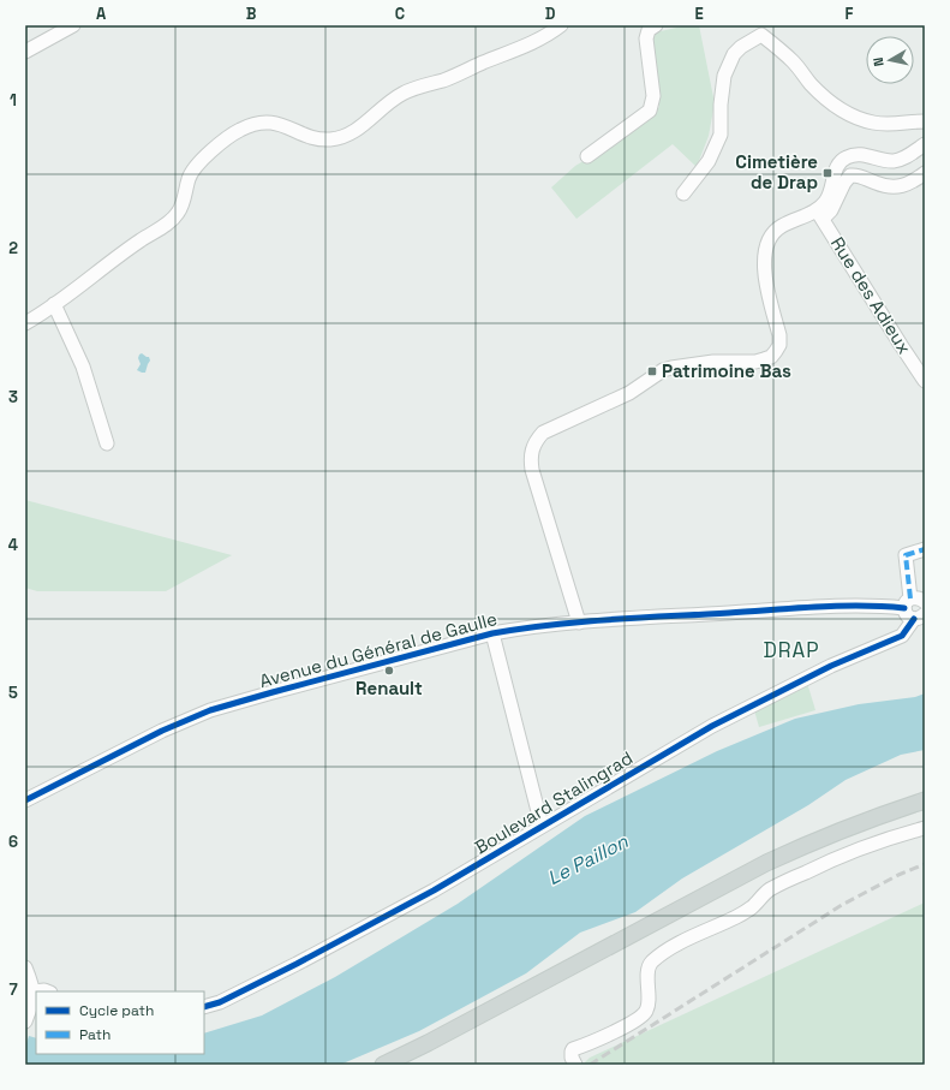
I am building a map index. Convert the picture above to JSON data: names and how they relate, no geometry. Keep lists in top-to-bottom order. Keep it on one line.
{"streets":{"street":["Rue des Adieux","Avenue du Général de Gaulle","Boulevard Stalingrad"]},"districts":["DRAP"],"water":["Le Paillon"],"places":{"transit":["Cimetière de Drap","Patrimoine Bas"],"other":["Renault"]},"legend":["Cycle path","Path"],"north":"left","grid":{"columns":["A","B","C","D","E","F"],"rows":["1","2","3","4","5","6","7"]}}
